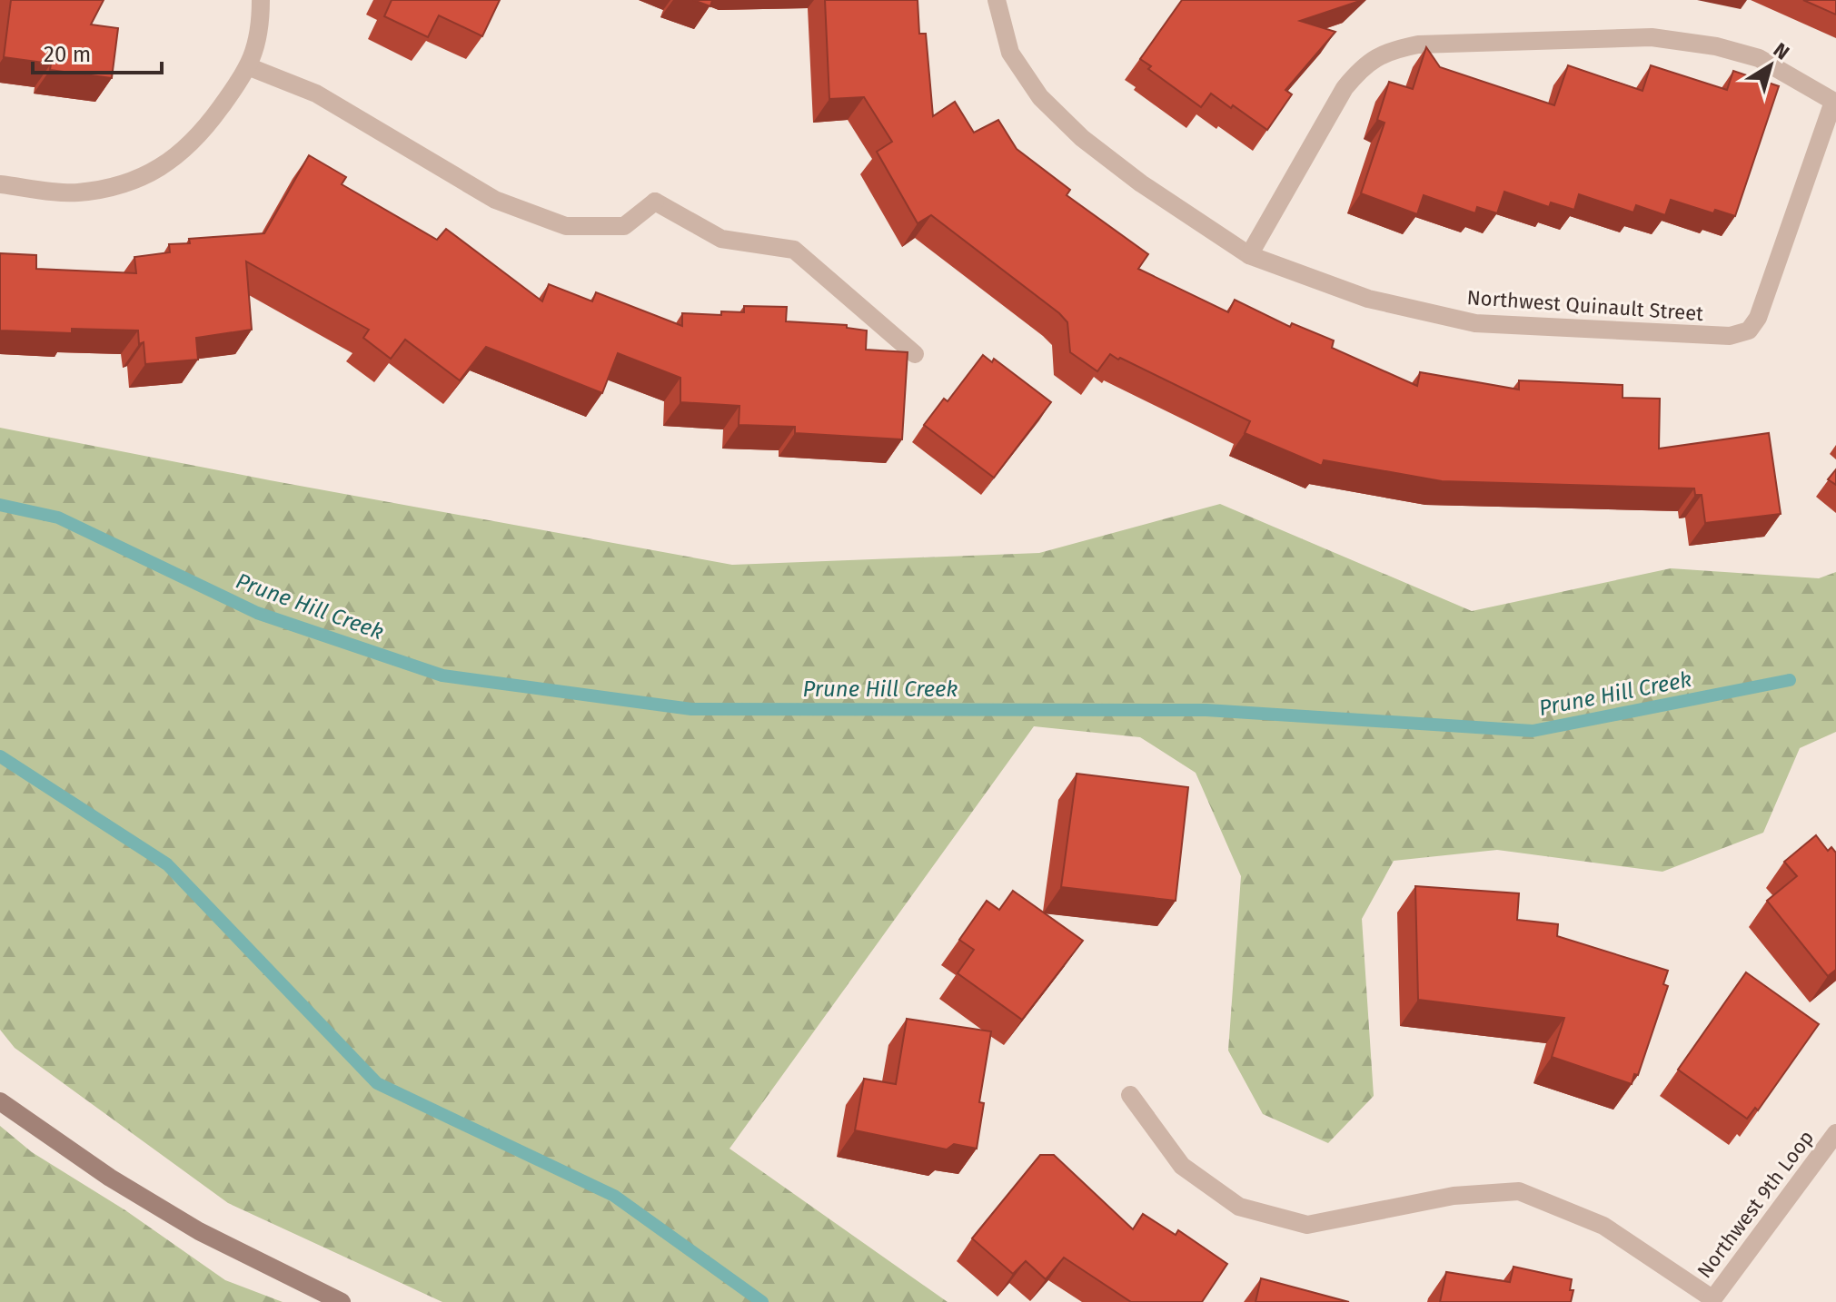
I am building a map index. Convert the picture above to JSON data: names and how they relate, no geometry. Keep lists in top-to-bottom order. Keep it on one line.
{"streets":{"street":["Northwest Quinault Street","Northwest 9th Loop"]},"water":["Prune Hill Creek"],"scale_bar":"20 m","north":"top right"}
